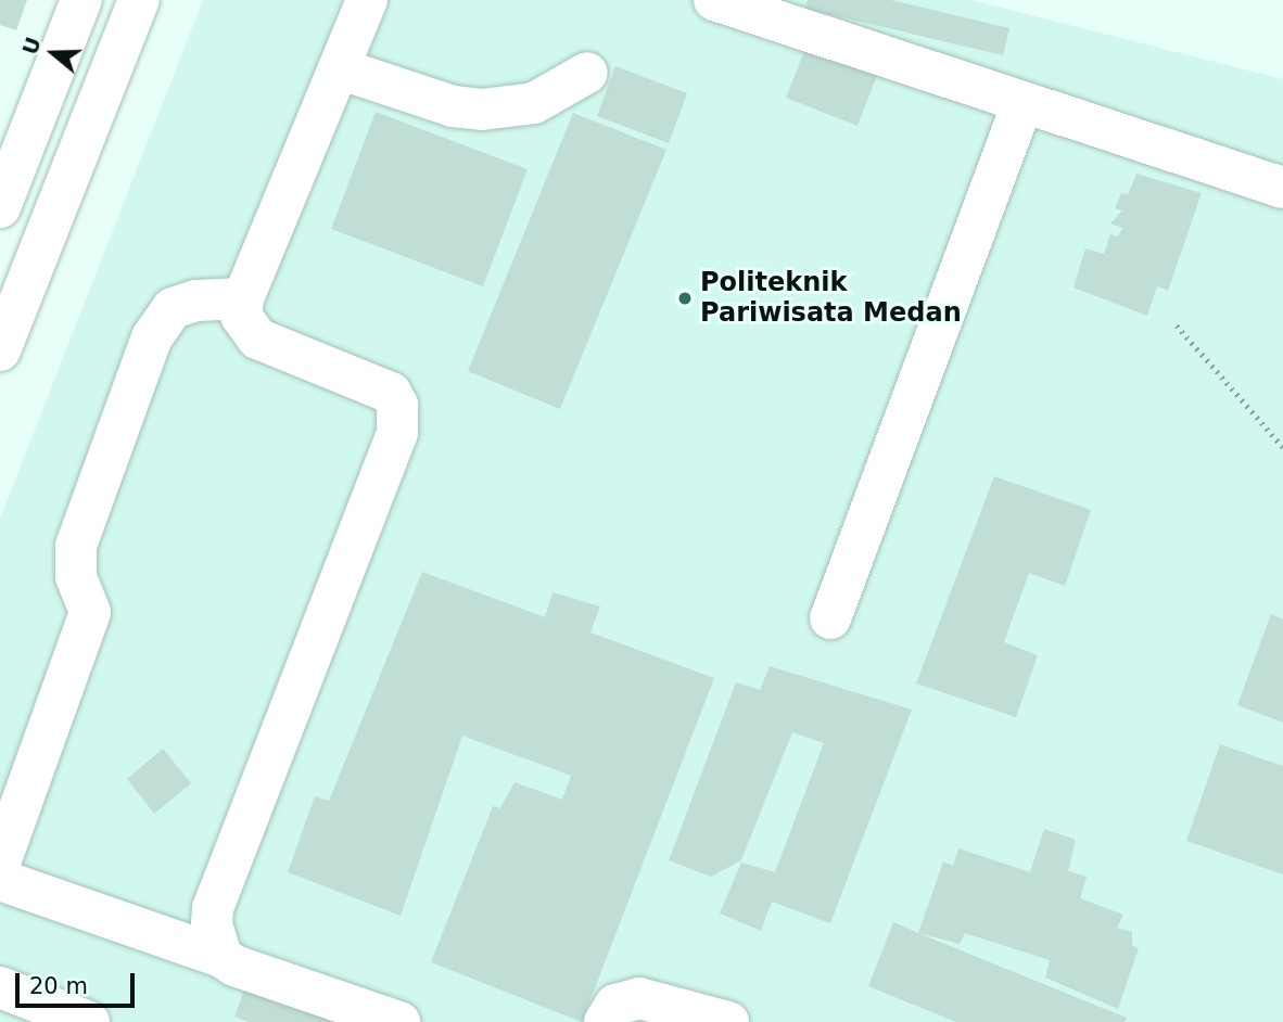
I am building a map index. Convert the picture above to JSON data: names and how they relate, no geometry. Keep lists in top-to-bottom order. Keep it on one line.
{"places":["Politeknik Pariwisata Medan"],"scale_bar":"20 m","north":"left"}
